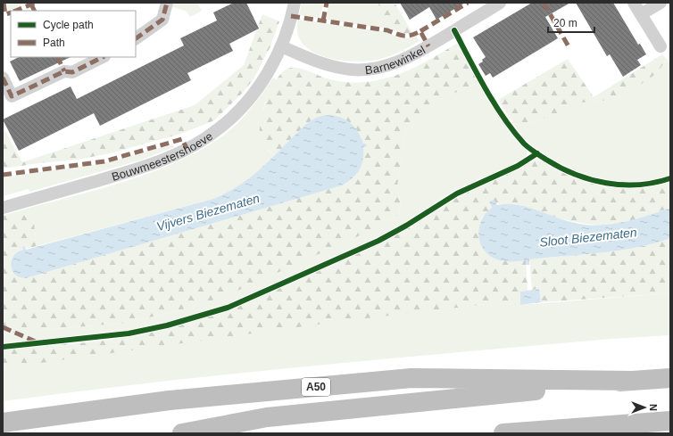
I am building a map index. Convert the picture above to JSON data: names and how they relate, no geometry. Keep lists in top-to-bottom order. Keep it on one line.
{"streets":{"highway":["A50"],"street":["Barnewinkel","Bouwmeestershoeve"]},"crossings":[["Barnewinkel","Bouwmeestershoeve"]],"water":["Vijvers Biezematen","Sloot Biezematen"],"legend":["Cycle path","Path"],"scale_bar":"20 m","north":"right"}
